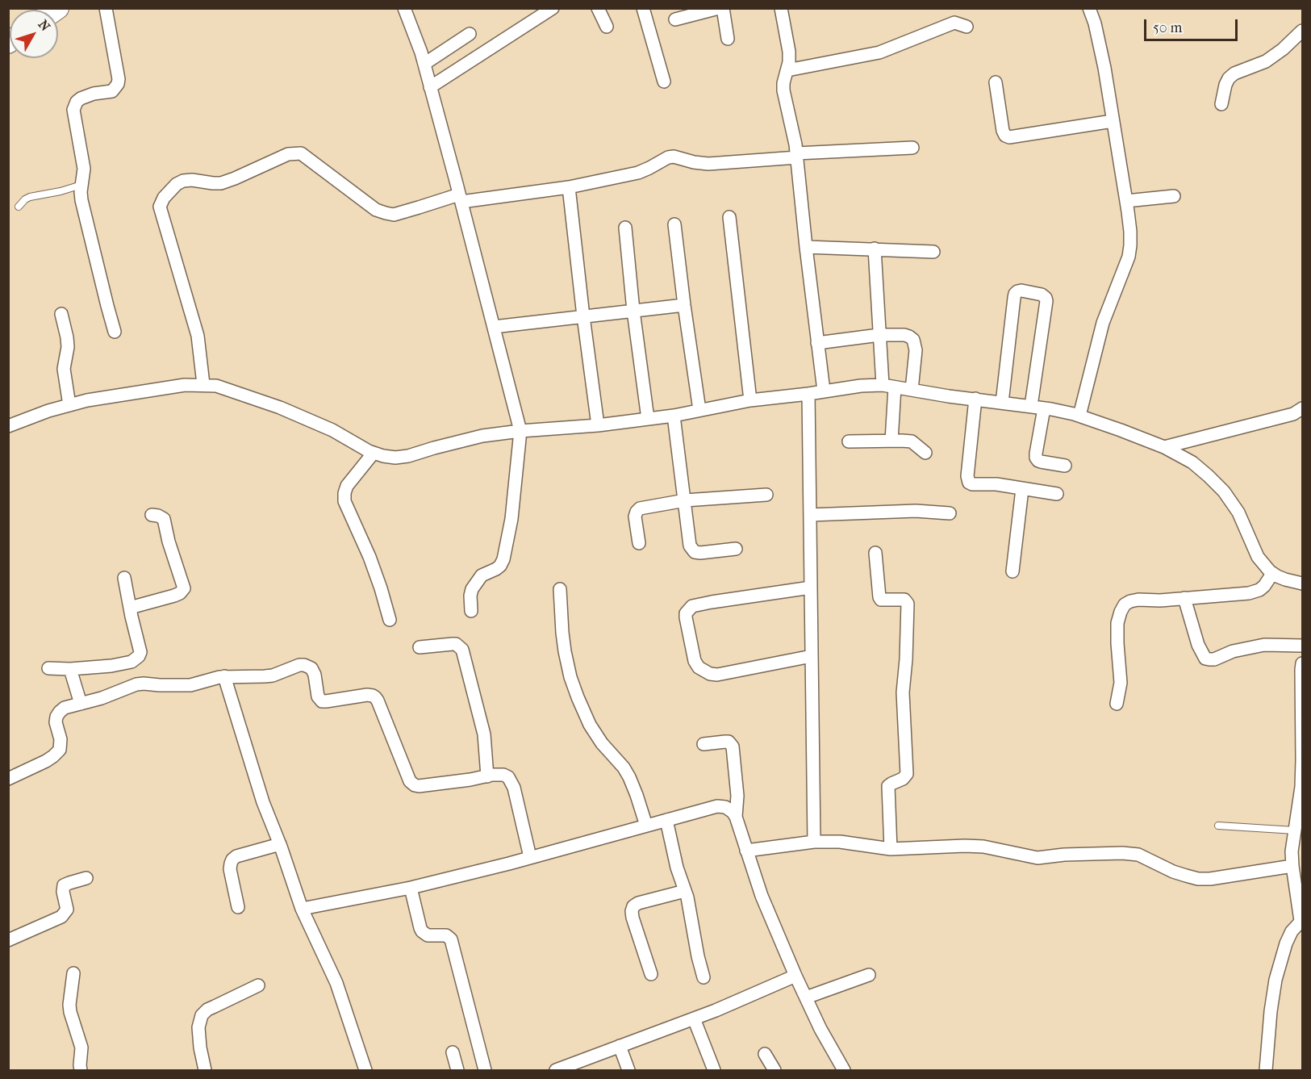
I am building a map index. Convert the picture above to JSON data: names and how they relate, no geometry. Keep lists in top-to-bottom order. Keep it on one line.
{"scale_bar":"50 m","north":"top right"}
